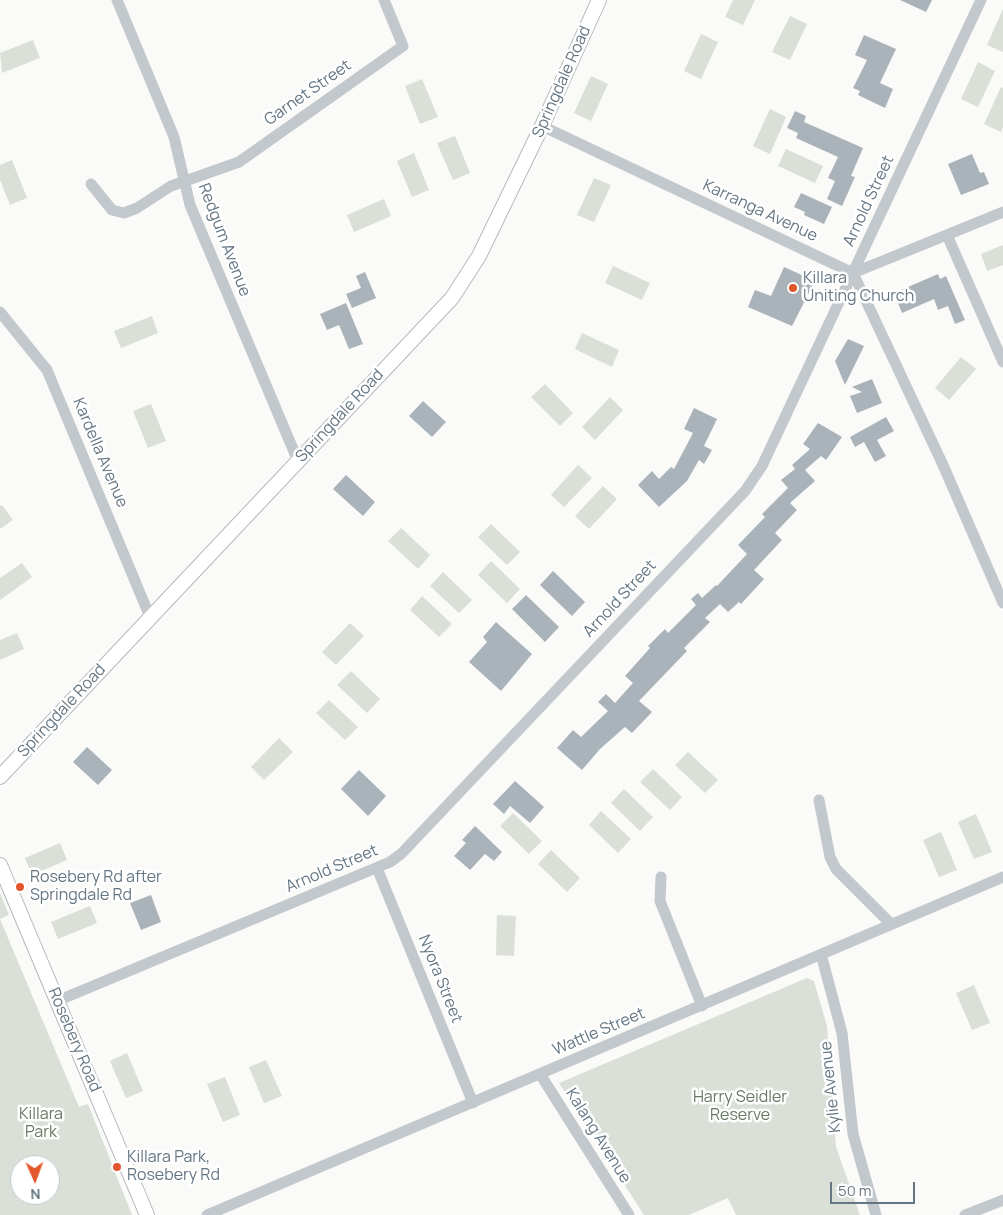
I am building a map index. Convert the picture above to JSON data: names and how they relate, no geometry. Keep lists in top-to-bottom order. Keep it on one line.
{"streets":{"main road":["Springdale Road","Rosebery Road"],"street":["Garnet Street","Arnold Street","Karranga Avenue","Redgum Avenue","Kardella Avenue","Nyora Street","Wattle Street","Kylie Avenue","Kalang Avenue"]},"crossings":[["Springdale Road","Karranga Avenue"],["Springdale Road","Redgum Avenue"],["Springdale Road","Kardella Avenue"],["Garnet Street","Redgum Avenue"],["Arnold Street","Karranga Avenue"],["Arnold Street","Nyora Street"],["Arnold Street","Rosebery Road"],["Nyora Street","Wattle Street"],["Wattle Street","Kylie Avenue"],["Wattle Street","Kalang Avenue"]],"parks":["Harry Seidler Reserve","Killara Park"],"places":["Killara Uniting Church","Rosebery Rd after Springdale Rd","Killara Park, Rosebery Rd"],"scale_bar":"50 m","north":"bottom"}
